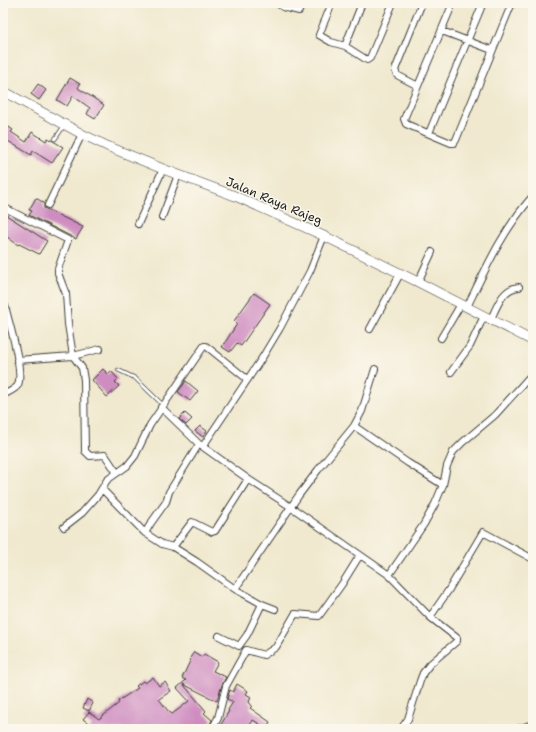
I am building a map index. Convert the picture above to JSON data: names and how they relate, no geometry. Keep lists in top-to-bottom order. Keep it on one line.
{"streets":{"main road":["Jalan Raya Rajeg"]}}
